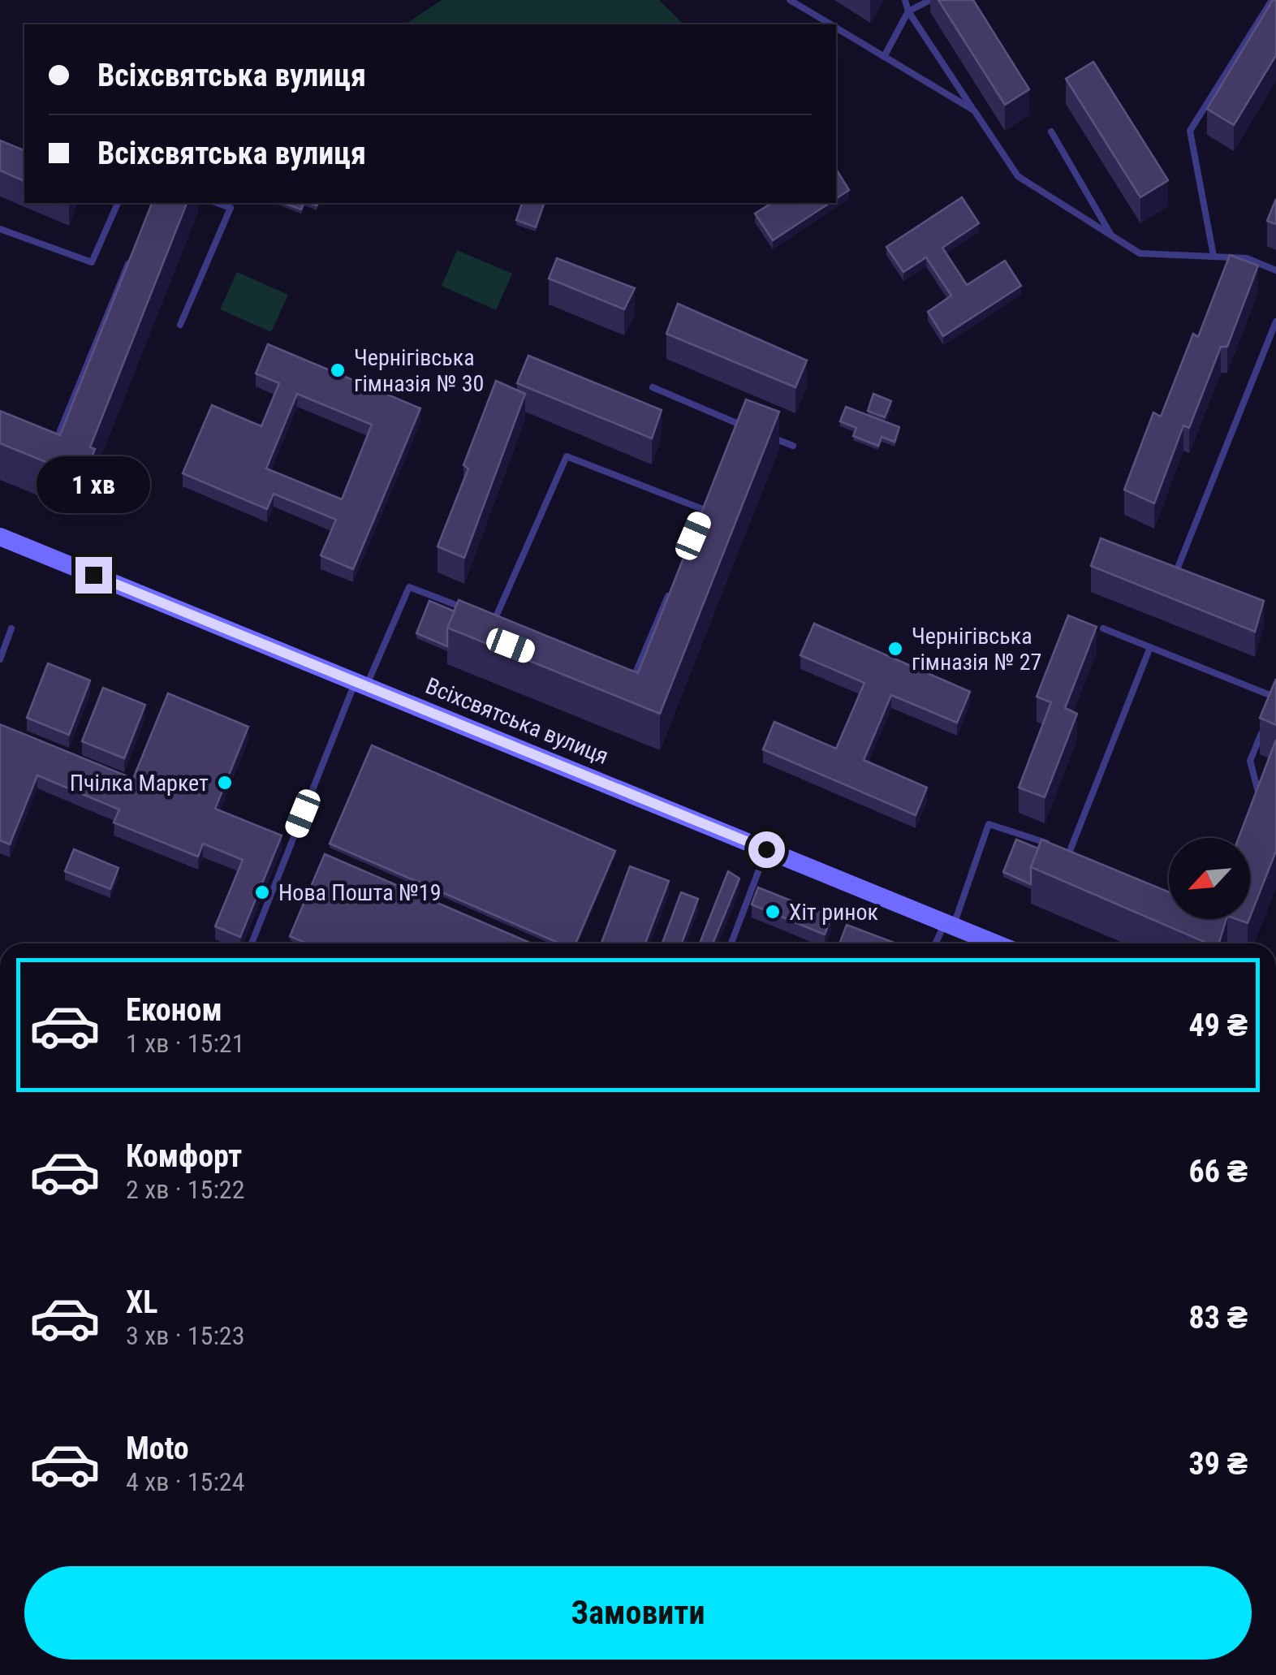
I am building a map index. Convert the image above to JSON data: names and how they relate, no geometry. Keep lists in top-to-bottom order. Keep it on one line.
{"streets":{"street":["Всіхсвятська вулиця"]},"places":["Чернігівська гімназія № 30","Чернігівська гімназія № 27","Пчілка Маркет","Нова Пошта №19","Хіт ринок"],"north":"bottom left","page":{"banner":["Всіхсвятська вулиця","Всіхсвятська вулиця"],"bubble":"1 хв","list":[{"name":"Економ","note":"1 хв · 15:21","value":"49 ₴"},{"name":"Комфорт","note":"2 хв · 15:22","value":"66 ₴"},{"name":"XL","note":"3 хв · 15:23","value":"83 ₴"},{"name":"Moto","note":"4 хв · 15:24","value":"39 ₴"}],"buttons":"Замовити"}}
